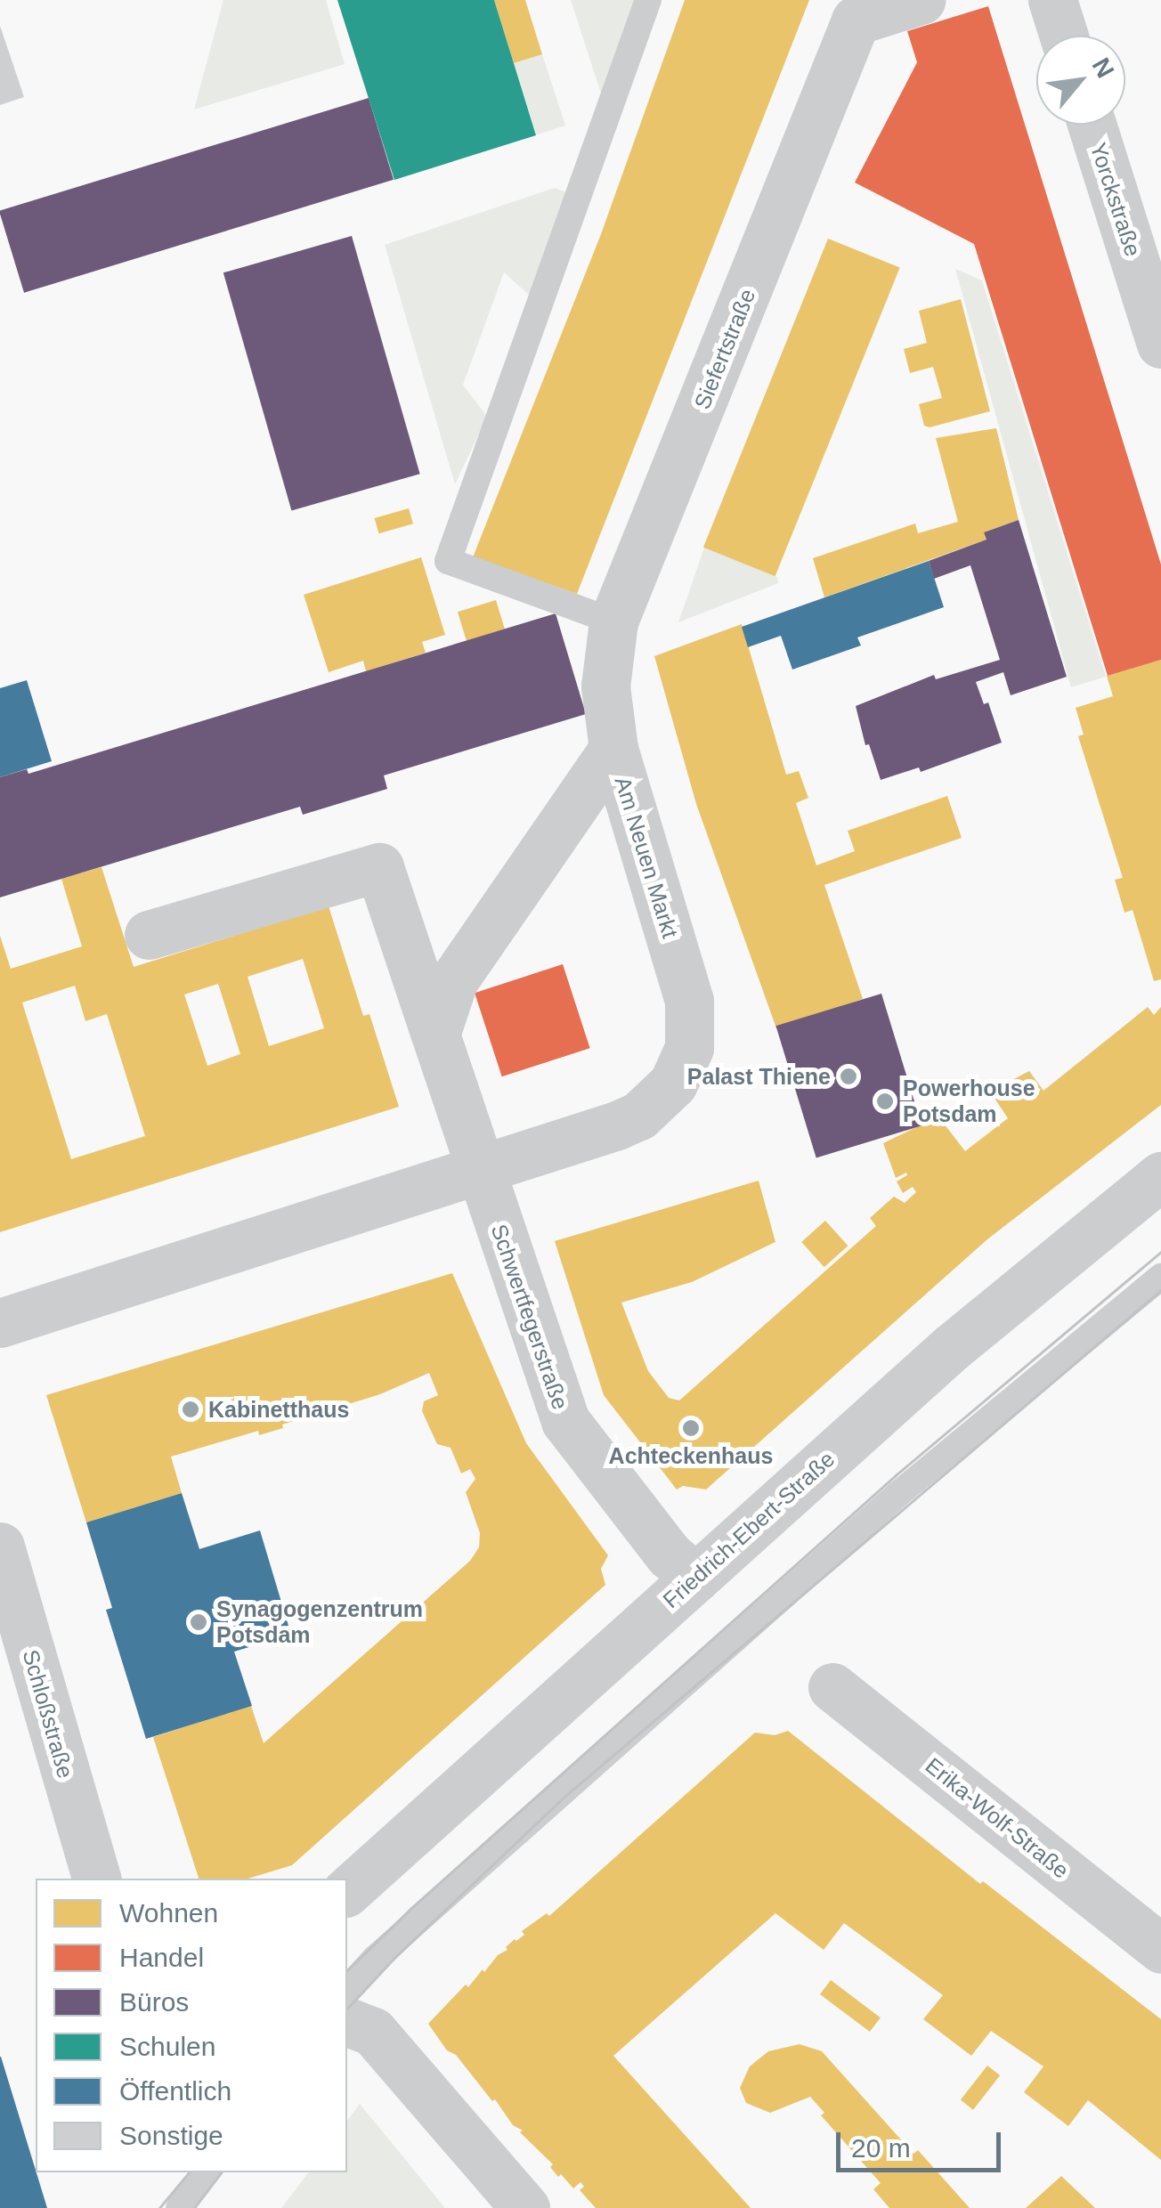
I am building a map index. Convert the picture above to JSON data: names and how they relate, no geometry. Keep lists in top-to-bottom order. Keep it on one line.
{"streets":{"street":["Yorckstraße","Siefertstraße","Am Neuen Markt","Schwertfegerstraße","Friedrich-Ebert-Straße","Schloßstraße","Erika-Wolf-Straße"]},"crossings":[["Siefertstraße","Am Neuen Markt"],["Am Neuen Markt","Schwertfegerstraße"],["Schwertfegerstraße","Friedrich-Ebert-Straße"]],"places":["Palast Thiene","Powerhouse Potsdam","Kabinetthaus","Achteckenhaus","Synagogenzentrum Potsdam"],"legend":["Wohnen","Handel","Büros","Schulen","Öffentlich","Sonstige"],"scale_bar":"20 m","north":"top right"}
